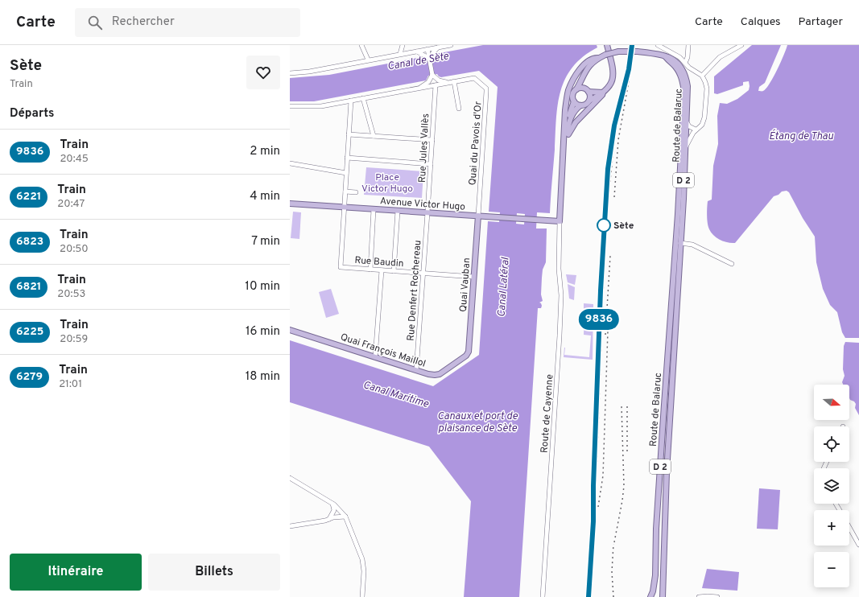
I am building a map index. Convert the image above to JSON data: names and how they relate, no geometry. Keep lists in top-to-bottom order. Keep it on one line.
{"streets":{"main road":["Route de Balaruc","D 2","Avenue Victor Hugo","Quai Vauban","Quai François Maillol"],"street":["Quai du Pavois d'Or","Rue Jules Vallès","Rue Baudin","Rue Denfert Rochereau","Route de Cayenne"]},"crossings":[["Route de Balaruc","D 2"],["Quai du Pavois d'Or","Avenue Victor Hugo"],["Quai du Pavois d'Or","Quai Vauban"],["Rue Jules Vallès","Avenue Victor Hugo"],["Rue Jules Vallès","Rue Denfert Rochereau"],["Avenue Victor Hugo","Rue Baudin"],["Avenue Victor Hugo","Quai Vauban"],["Avenue Victor Hugo","Rue Denfert Rochereau"],["Avenue Victor Hugo","Route de Cayenne"],["Rue Baudin","Quai Vauban"],["Rue Baudin","Rue Denfert Rochereau"],["Quai Vauban","Quai François Maillol"],["Rue Denfert Rochereau","Quai François Maillol"]],"water":["Canal de Sète","Étang de Thau","Canal Latéral","Canal Maritime","Canaux et port de plaisance de Sète"],"parks":["Place Victor Hugo"],"places":["Sète"],"north":"right","page":{"header":"Carte","search":"Rechercher","nav":["Carte","Calques","Partager"],"heading":[["Sète","Train"],"Départs"],"on_map":"9836","list":[{"mark":"9836","name":"Train","note":"20:45","value":"2 min"},{"mark":"6221","name":"Train","note":"20:47","value":"4 min"},{"mark":"6823","name":"Train","note":"20:50","value":"7 min"},{"mark":"6821","name":"Train","note":"20:53","value":"10 min"},{"mark":"6225","name":"Train","note":"20:59","value":"16 min"},{"mark":"6279","name":"Train","note":"21:01","value":"18 min"}],"map_buttons":["+","−"],"buttons":["Itinéraire","Billets"]}}
